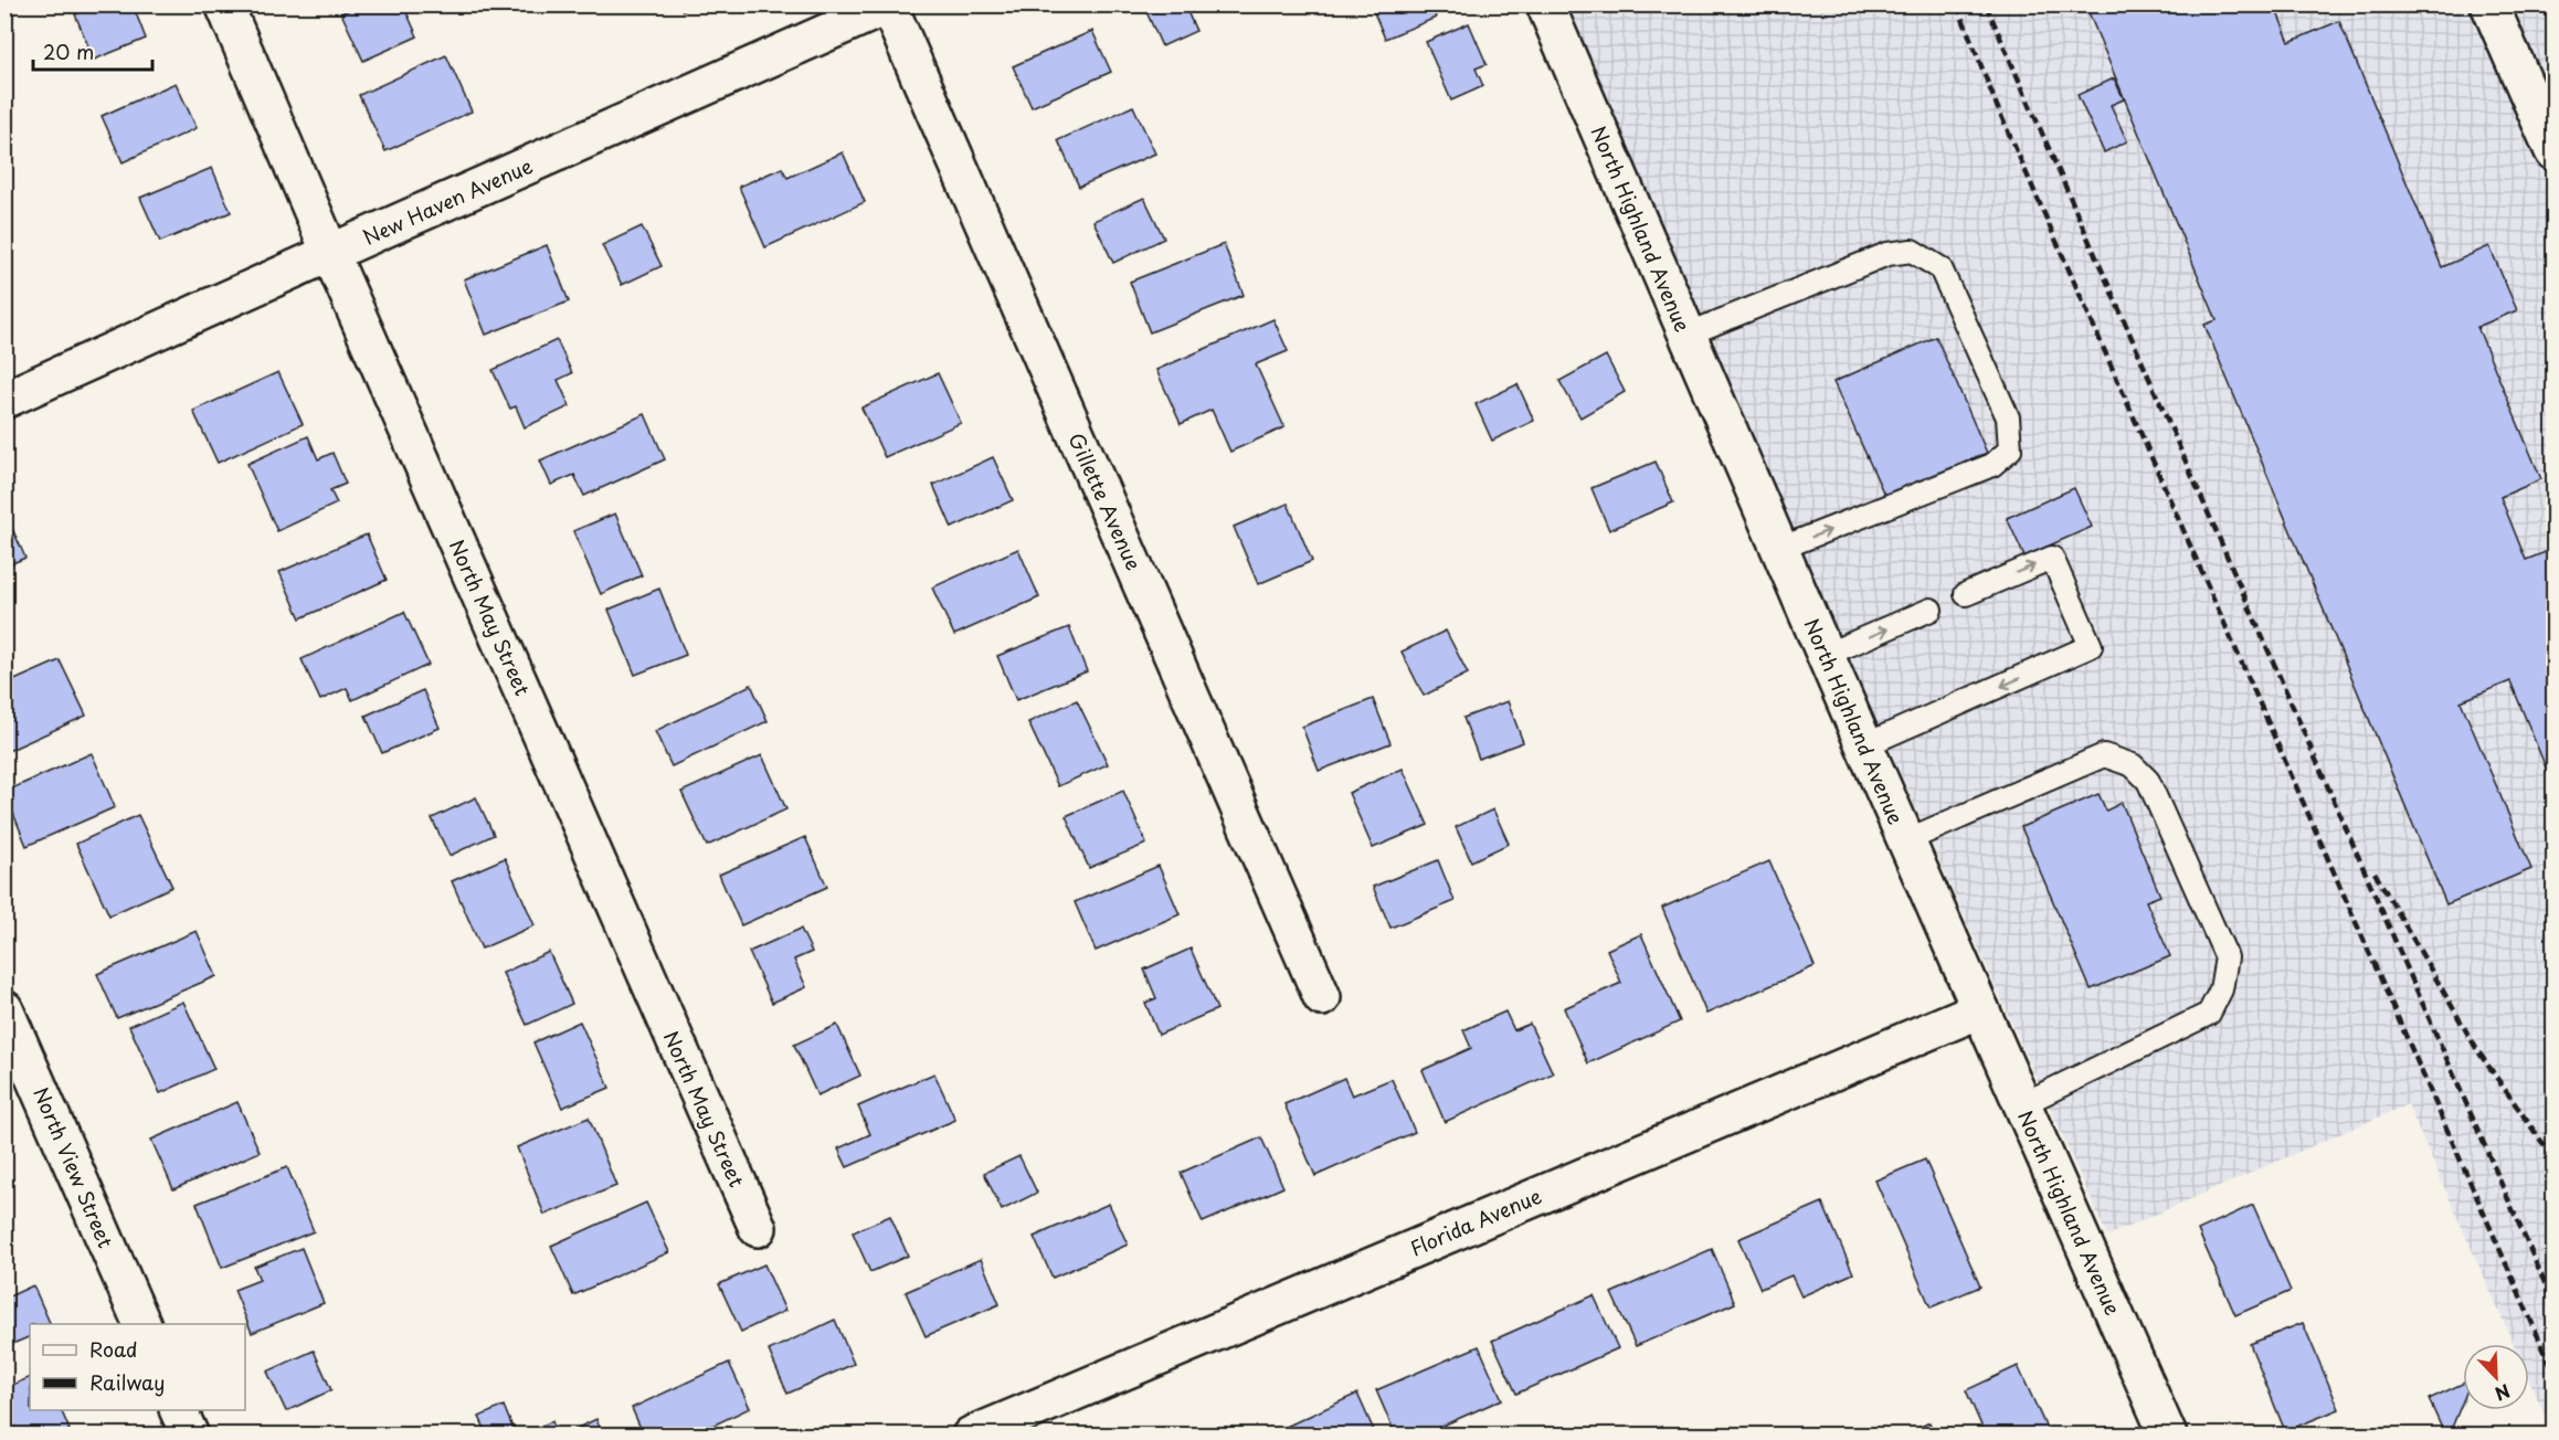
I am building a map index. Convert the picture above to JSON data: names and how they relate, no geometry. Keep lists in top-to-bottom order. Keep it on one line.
{"streets":{"street":["New Haven Avenue","North Highland Avenue","Gillette Avenue","North May Street","North View Street","Florida Avenue"]},"crossings":[["New Haven Avenue","Gillette Avenue"],["New Haven Avenue","North May Street"],["North Highland Avenue","Florida Avenue"]],"legend":["Road","Railway"],"scale_bar":"20 m","north":"bottom right"}
